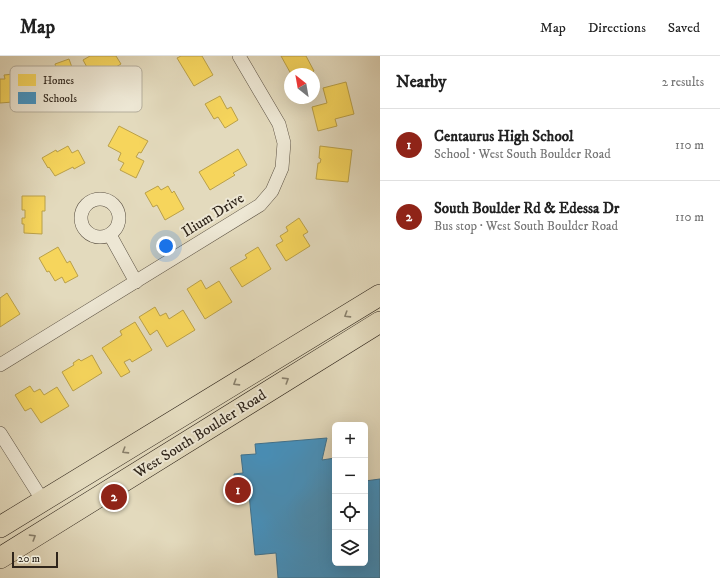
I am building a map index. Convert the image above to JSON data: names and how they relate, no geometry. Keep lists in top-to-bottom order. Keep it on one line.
{"streets":{"main road":["West South Boulder Road"],"street":["Ilium Drive"]},"legend":["Homes","Schools"],"scale_bar":"20 m","north":"top left","page":{"header":"Map","nav":["Map","Directions","Saved"],"heading":["Nearby","2 results"],"list":[{"mark":"1","name":"Centaurus High School","note":"School · West South Boulder Road","value":"110 m"},{"mark":"2","name":"South Boulder Rd & Edessa Dr","note":"Bus stop · West South Boulder Road","value":"110 m"}],"map_buttons":["+","−"],"pins":["1","2"],"scale":"20 m"}}
